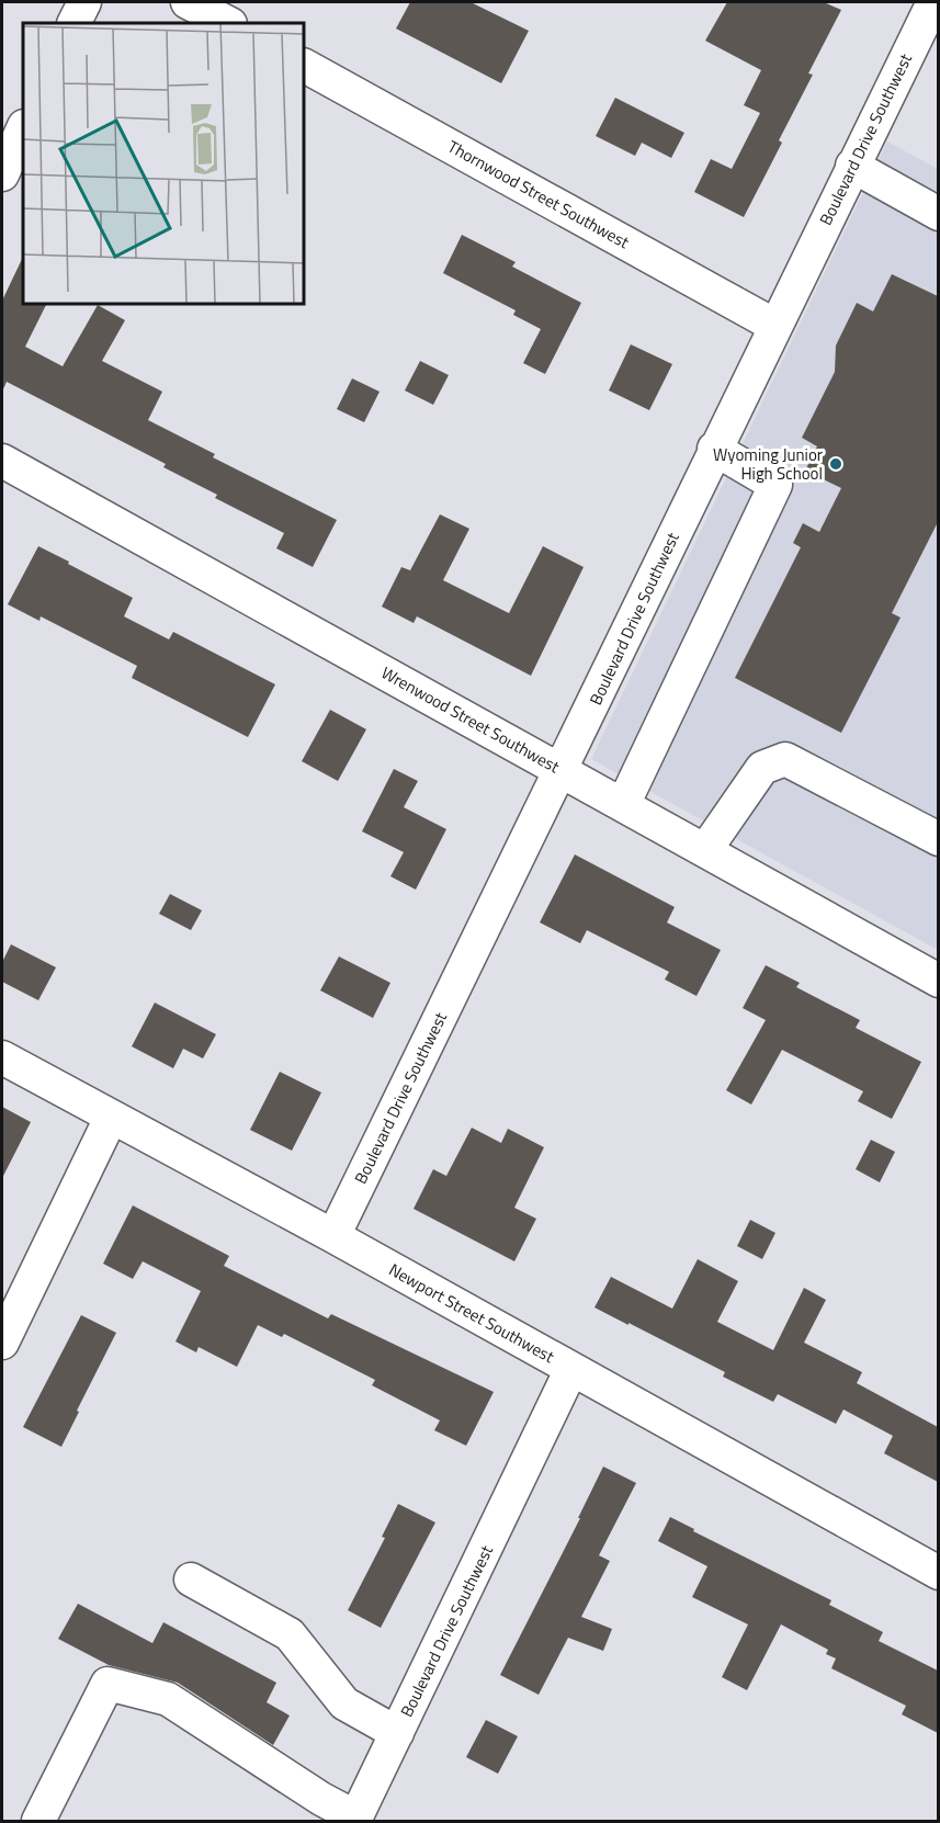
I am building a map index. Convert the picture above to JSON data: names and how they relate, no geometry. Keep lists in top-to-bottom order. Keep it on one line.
{"streets":{"street":["Boulevard Drive Southwest","Thornwood Street Southwest","Wrenwood Street Southwest","Newport Street Southwest"]},"crossings":[["Boulevard Drive Southwest","Thornwood Street Southwest"],["Boulevard Drive Southwest","Wrenwood Street Southwest"],["Boulevard Drive Southwest","Newport Street Southwest"]],"places":["Wyoming Junior High School"]}
